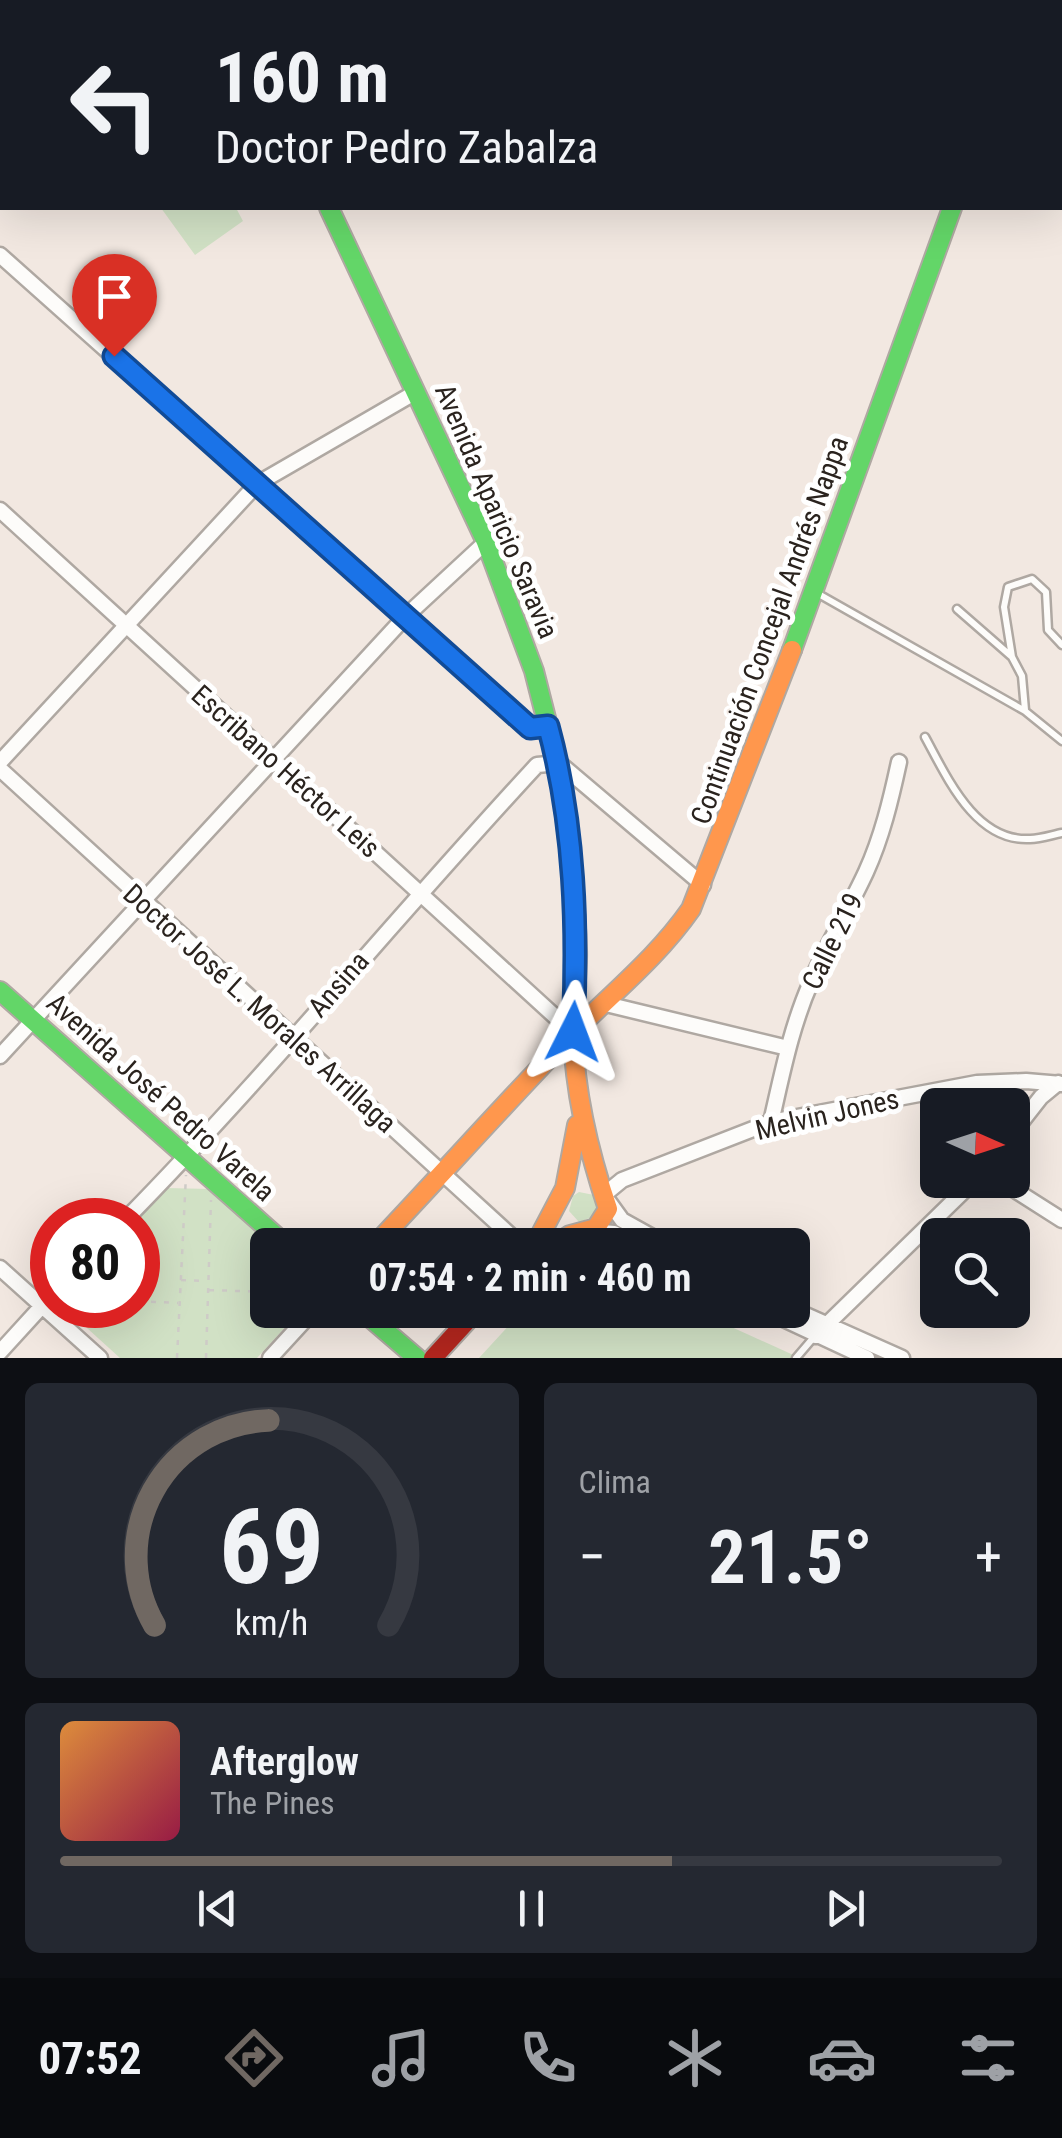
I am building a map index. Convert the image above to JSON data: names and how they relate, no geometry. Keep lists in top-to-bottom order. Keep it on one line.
{"streets":{"main road":["Avenida Aparicio Saravia","Continuación Concejal Andrés Nappa","Avenida José Pedro Varela"],"street":["Escribano Héctor Leis","Calle 219","Ansina","Doctor José L. Morales Arrillaga","Melvin Jones"]},"crossings":[["Avenida Aparicio Saravia","Continuación Concejal Andrés Nappa"],["Avenida Aparicio Saravia","Escribano Héctor Leis"],["Avenida Aparicio Saravia","Ansina"],["Avenida Aparicio Saravia","Melvin Jones"],["Continuación Concejal Andrés Nappa","Escribano Héctor Leis"],["Continuación Concejal Andrés Nappa","Doctor José L. Morales Arrillaga"],["Escribano Héctor Leis","Ansina"],["Calle 219","Melvin Jones"],["Ansina","Doctor José L. Morales Arrillaga"],["Ansina","Avenida José Pedro Varela"]],"north":"right","page":{"turn":["160 m","Doctor Pedro Zabalza"],"limit":"80","trip":"07:54 · 2 min · 460 m","tile":"Clima","heat":["−","21.5°","+"],"song":["Afterglow","The Pines"],"tabs":"07:52","gauge":["69","km/h"]}}
